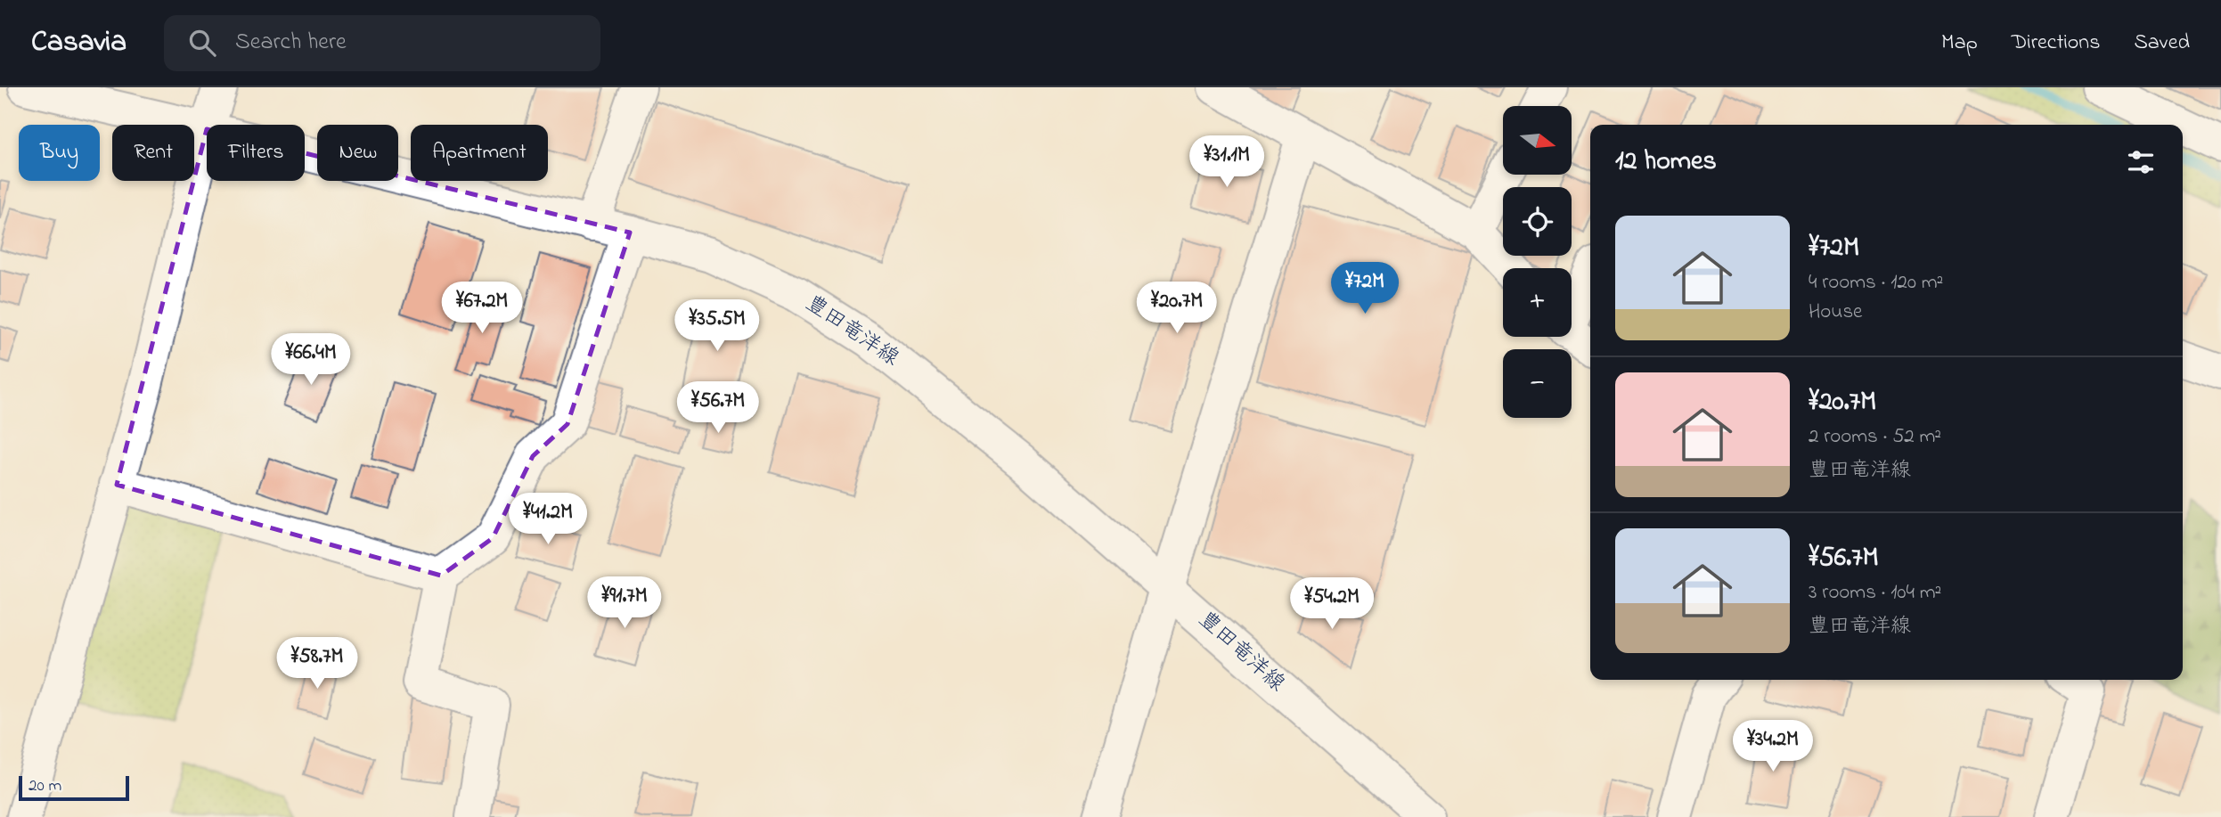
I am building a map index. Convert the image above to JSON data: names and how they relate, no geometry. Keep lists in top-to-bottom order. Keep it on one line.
{"streets":{"street":["豊田竜洋線"]},"scale_bar":"20 m","north":"right","page":{"header":"Casavia","search":"Search here","nav":["Map","Directions","Saved"],"map_buttons":["+","−"],"chip":["Buy","Rent","Filters","New","Apartment"],"heading":"12 homes","price":["¥31.1M","¥72M","¥67.2M","¥20.7M","¥35.5M","¥66.4M","¥56.7M","¥41.2M","¥91.7M","¥54.2M","¥58.7M","¥34.2M"],"list":[{"name":"¥72M","note":"4 rooms · 120 m² · House"},{"name":"¥20.7M","note":"2 rooms · 52 m² · 豊田竜洋線"},{"name":"¥56.7M","note":"3 rooms · 104 m² · 豊田竜洋線"}],"scale":"20 m"}}
